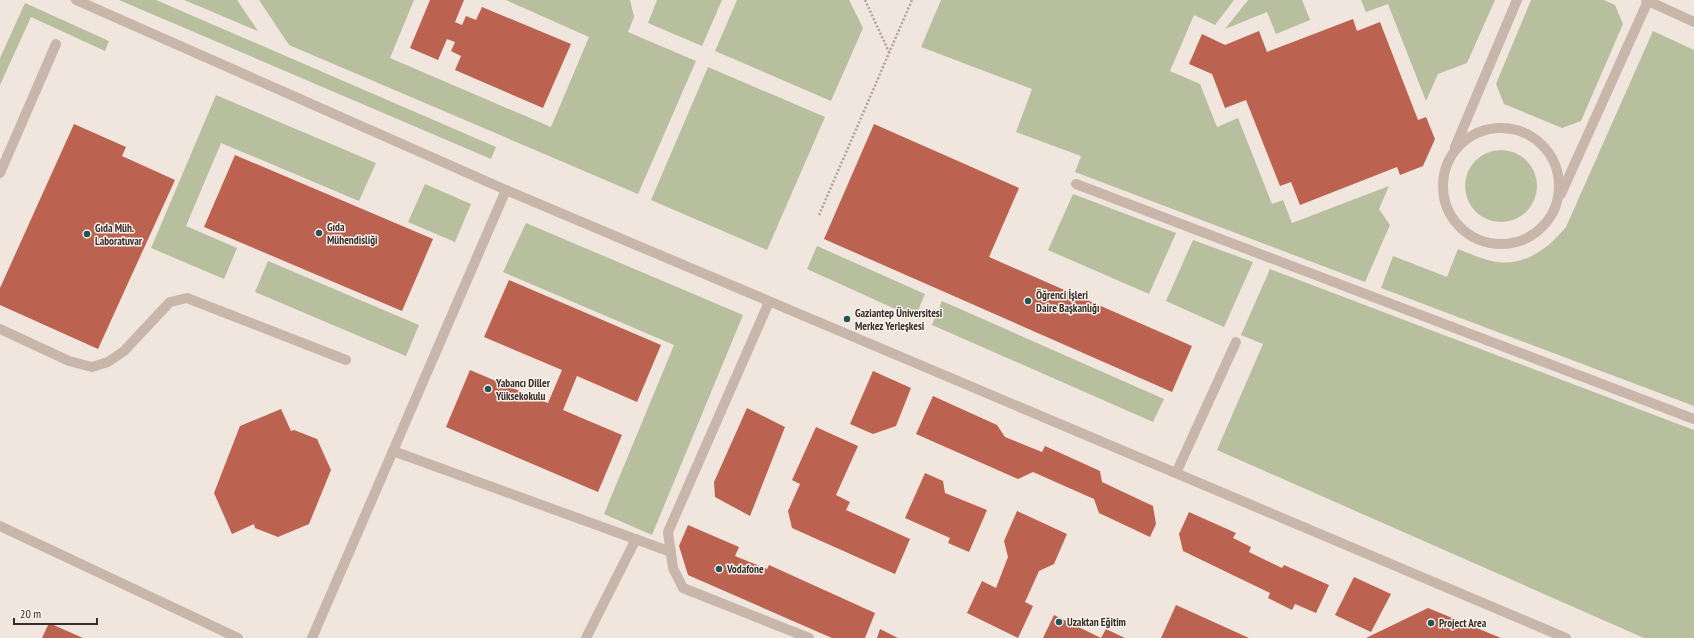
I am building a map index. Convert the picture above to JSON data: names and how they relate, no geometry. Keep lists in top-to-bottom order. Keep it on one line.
{"places":["Gıda Mühendisliği","Gıda Müh. Laboratuvar","Öğrenci İşleri Daire Başkanlığı","Gaziantep Üniversitesi Merkez Yerleşkesi","Yabancı Diller Yüksekokulu","Vodafone","Uzaktan Eğitim","Project Area"],"scale_bar":"20 m"}
